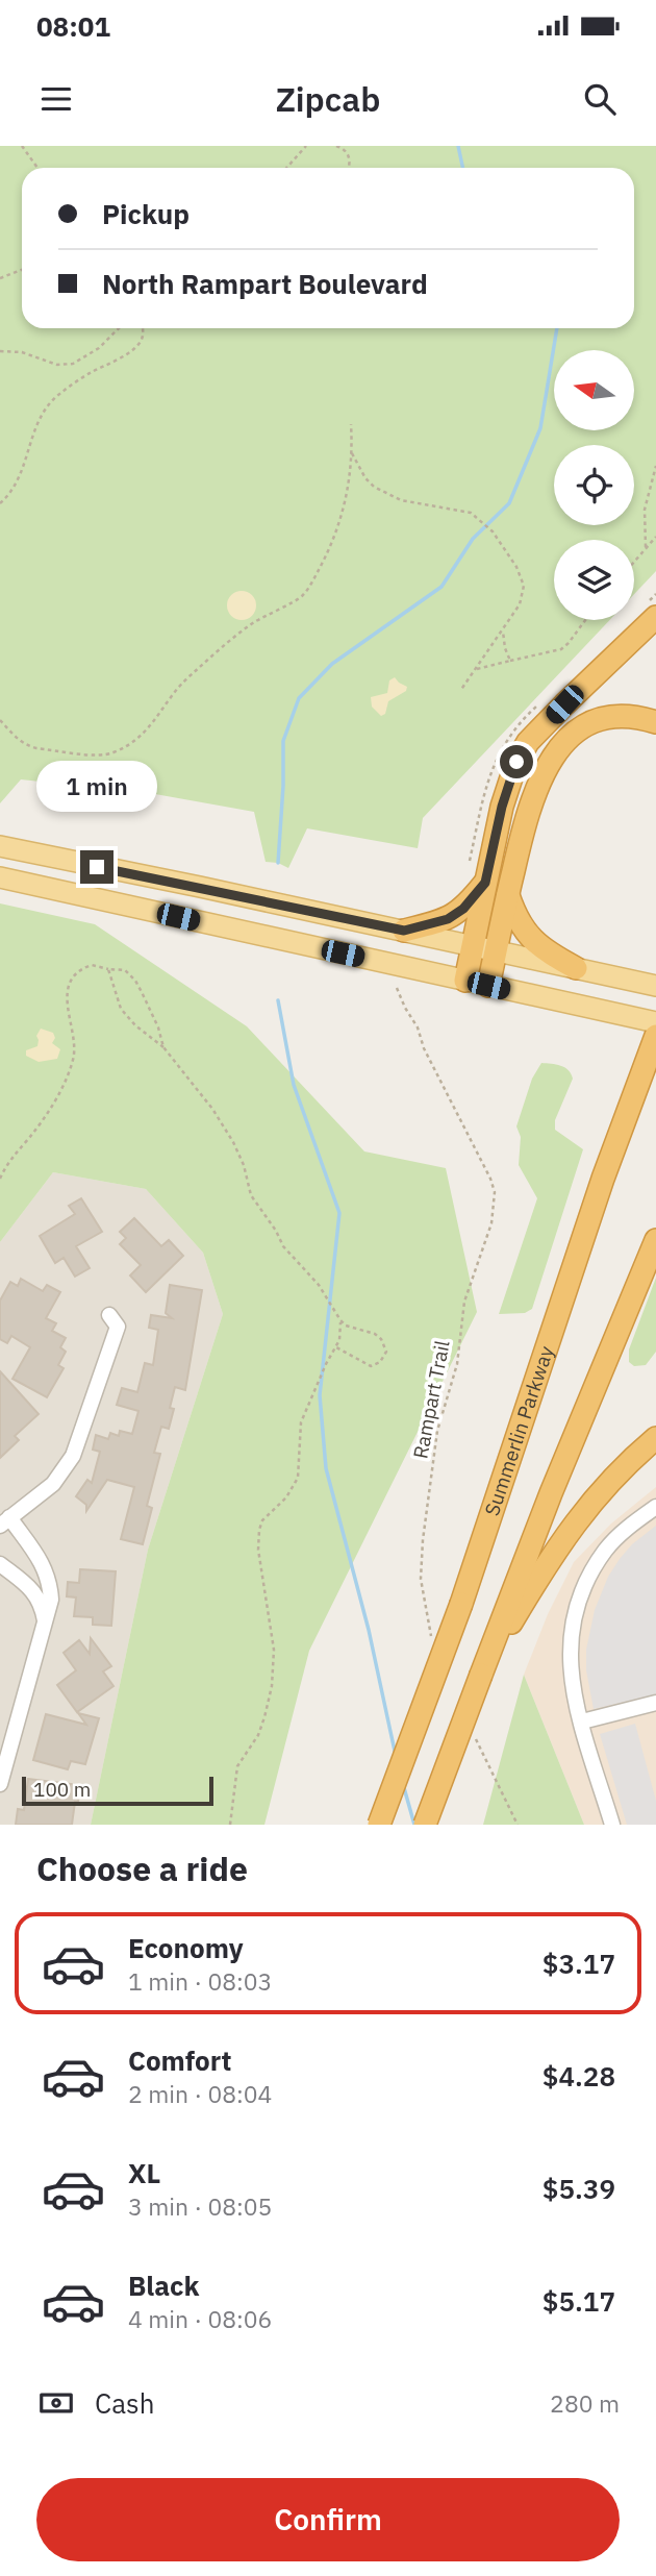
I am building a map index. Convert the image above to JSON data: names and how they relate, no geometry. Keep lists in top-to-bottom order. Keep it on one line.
{"streets":{"highway":["Summerlin Parkway"],"path":["Rampart Trail"]},"scale_bar":"100 m","north":"left","page":{"status":"08:01","header":"Zipcab","banner":["Pickup","North Rampart Boulevard"],"bubble":"1 min","scale":"100 m","heading":"Choose a ride","list":[{"name":"Economy","note":"1 min · 08:03","value":"$3.17"},{"name":"Comfort","note":"2 min · 08:04","value":"$4.28"},{"name":"XL","note":"3 min · 08:05","value":"$5.39"},{"name":"Black","note":"4 min · 08:06","value":"$5.17"}],"pay":["Cash","280 m"],"buttons":"Confirm"}}
